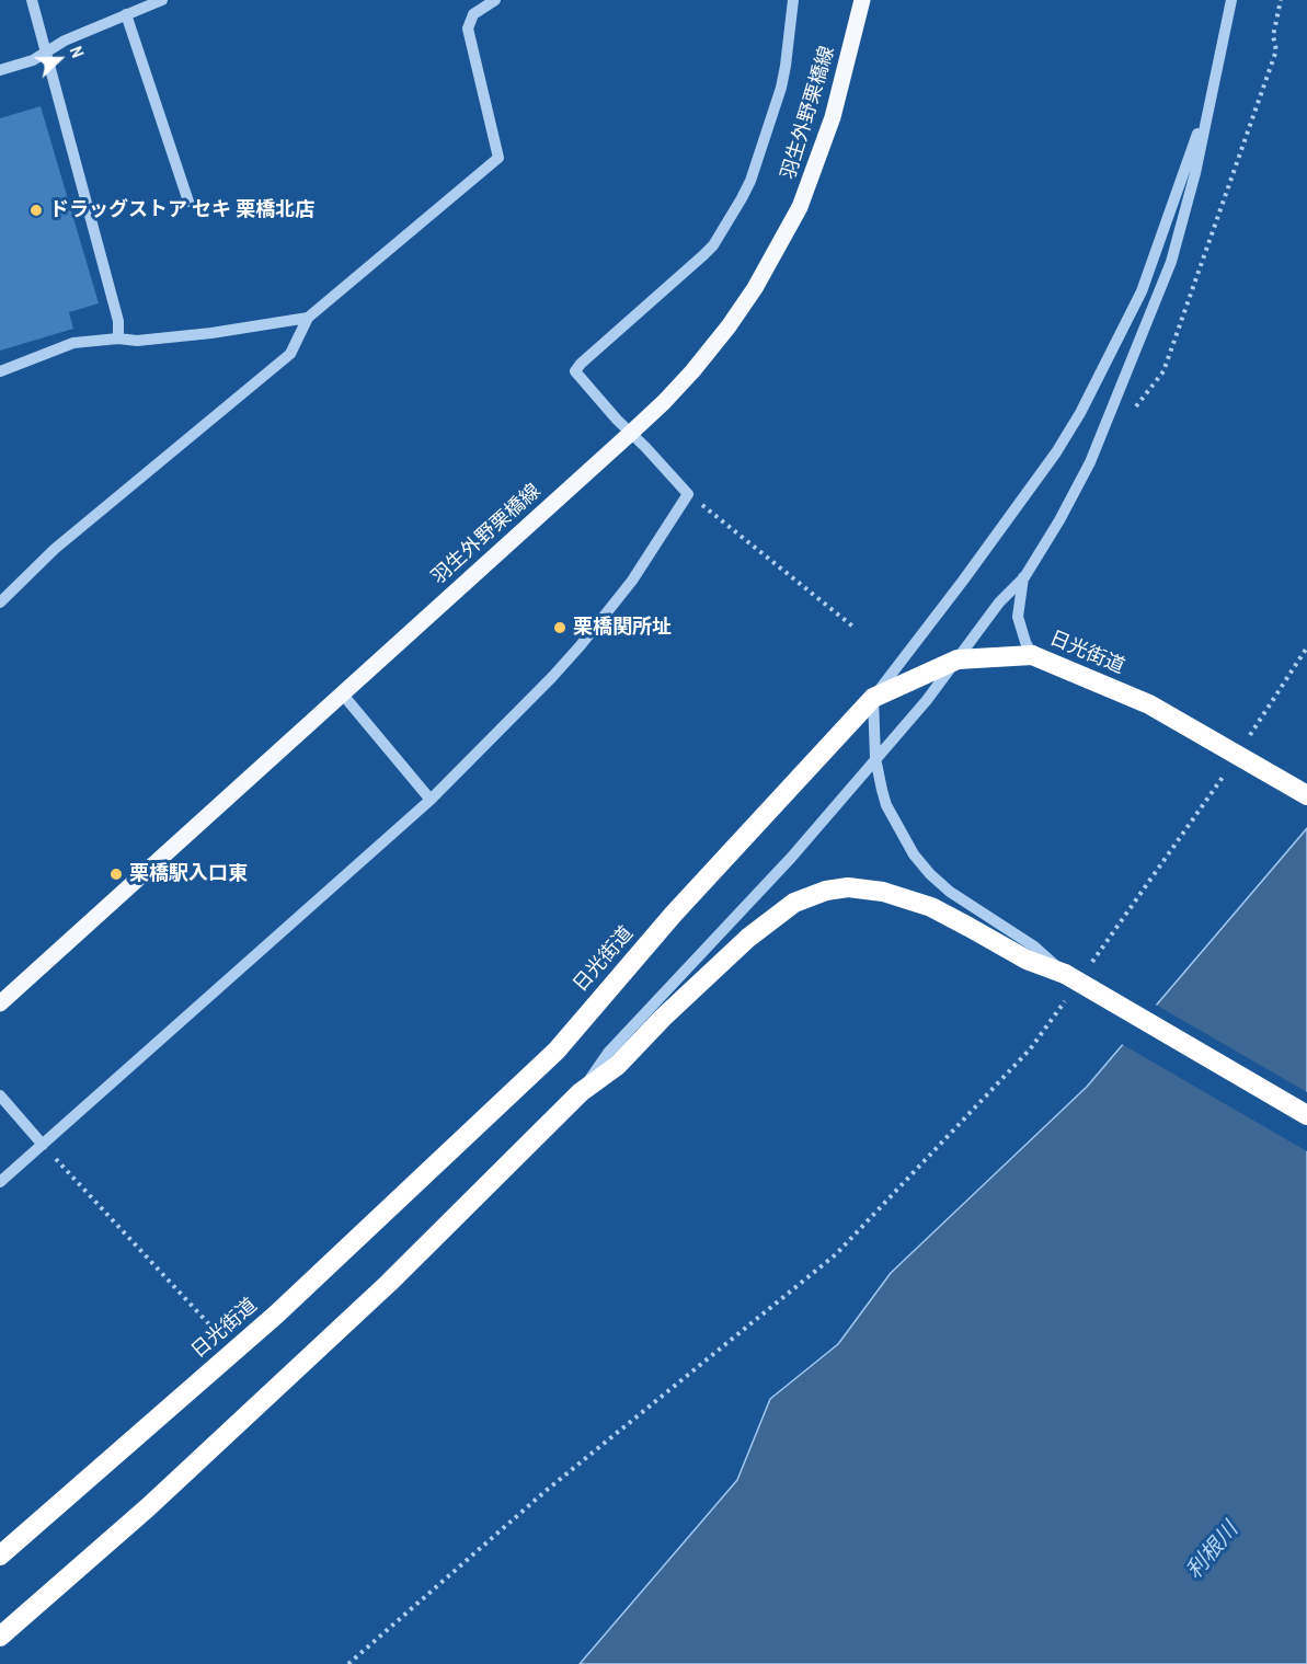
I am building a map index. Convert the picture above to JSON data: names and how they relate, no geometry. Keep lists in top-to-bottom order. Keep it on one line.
{"streets":{"highway":["日光街道"],"main road":["羽生外野栗橋線"]},"water":["利根川"],"places":["ドラッグストア セキ 栗橋北店","栗橋関所址","栗橋駅入口東"],"north":"right"}
